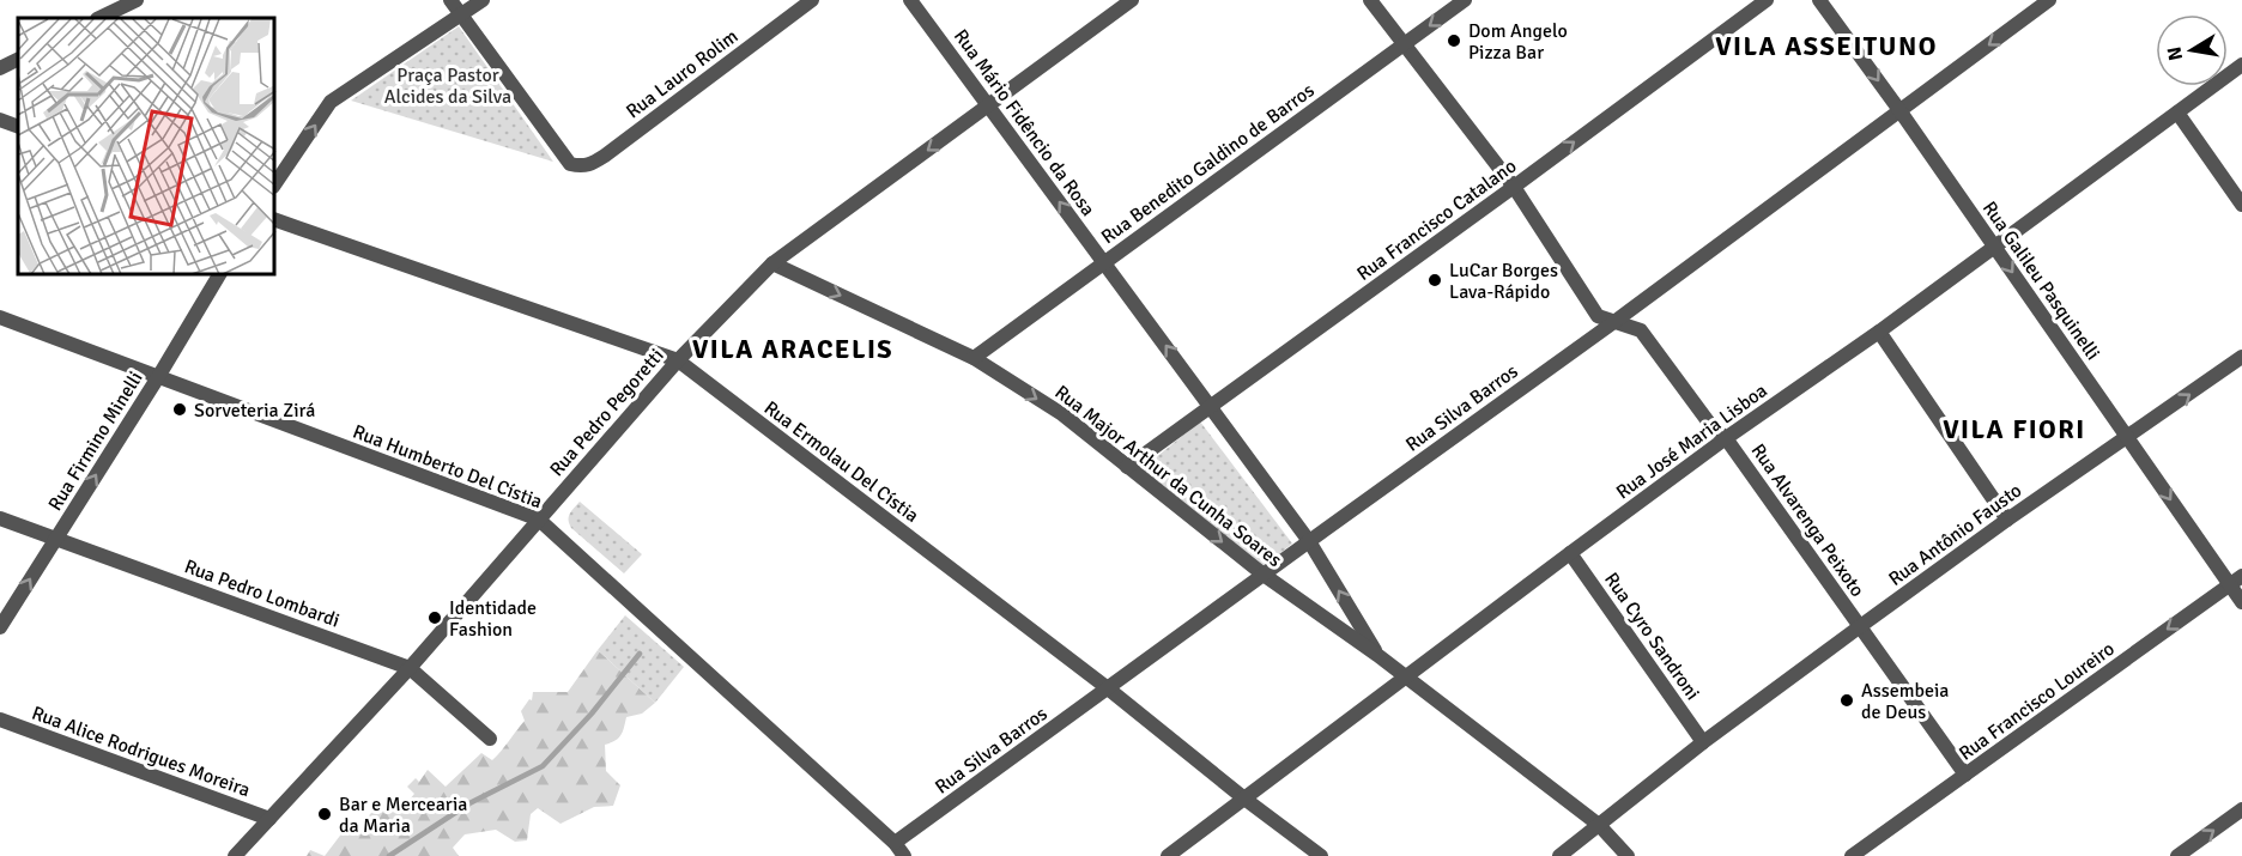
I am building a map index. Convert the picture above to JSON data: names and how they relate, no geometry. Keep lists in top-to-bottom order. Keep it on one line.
{"streets":{"street":["Rua Lauro Rolim","Rua Mário Fidêncio da Rosa","Rua Benedito Galdino de Barros","Rua Francisco Catalano","Rua Galileu Pasquinelli","Rua Silva Barros","Rua Pedro Pegoretti","Rua Firmino Minelli","Rua José Maria Lisboa","Rua Ermolau Del Cístia","Rua Humberto Del Cístia","Rua Major Arthur da Cunha Soares","Rua Alvarenga Peixoto","Rua Antônio Fausto","Rua Pedro Lombardi","Rua Cyro Sandroni","Rua Francisco Loureiro","Rua Alice Rodrigues Moreira"]},"crossings":[["Rua Mário Fidêncio da Rosa","Rua Benedito Galdino de Barros"],["Rua Mário Fidêncio da Rosa","Rua Francisco Catalano"],["Rua Mário Fidêncio da Rosa","Rua Pedro Pegoretti"],["Rua Mário Fidêncio da Rosa","Rua Major Arthur da Cunha Soares"],["Rua Benedito Galdino de Barros","Rua Major Arthur da Cunha Soares"],["Rua Benedito Galdino de Barros","Rua Alvarenga Peixoto"],["Rua Francisco Catalano","Rua Major Arthur da Cunha Soares"],["Rua Francisco Catalano","Rua Alvarenga Peixoto"],["Rua Galileu Pasquinelli","Rua Silva Barros"],["Rua Galileu Pasquinelli","Rua José Maria Lisboa"],["Rua Galileu Pasquinelli","Rua Antônio Fausto"],["Rua Galileu Pasquinelli","Rua Francisco Loureiro"],["Rua Silva Barros","Rua Ermolau Del Cístia"],["Rua Silva Barros","Rua Humberto Del Cístia"],["Rua Silva Barros","Rua Major Arthur da Cunha Soares"],["Rua Silva Barros","Rua Alvarenga Peixoto"],["Rua Pedro Pegoretti","Rua Ermolau Del Cístia"],["Rua Pedro Pegoretti","Rua Humberto Del Cístia"],["Rua Pedro Pegoretti","Rua Major Arthur da Cunha Soares"],["Rua Pedro Pegoretti","Rua Pedro Lombardi"],["Rua Pedro Pegoretti","Rua Alice Rodrigues Moreira"],["Rua Firmino Minelli","Rua Humberto Del Cístia"],["Rua Firmino Minelli","Rua Pedro Lombardi"],["Rua José Maria Lisboa","Rua Ermolau Del Cístia"],["Rua José Maria Lisboa","Rua Major Arthur da Cunha Soares"],["Rua José Maria Lisboa","Rua Alvarenga Peixoto"],["Rua José Maria Lisboa","Rua Cyro Sandroni"],["Rua Major Arthur da Cunha Soares","Rua Antônio Fausto"],["Rua Alvarenga Peixoto","Rua Antônio Fausto"],["Rua Alvarenga Peixoto","Rua Francisco Loureiro"],["Rua Antônio Fausto","Rua Cyro Sandroni"]],"one_way":["Rua Mário Fidêncio da Rosa","Rua Francisco Catalano","Rua Galileu Pasquinelli","Rua Firmino Minelli","Rua Francisco Loureiro"],"districts":["VILA ASSEITUNO","VILA ARACELIS","VILA FIORI"],"parks":["Praça Pastor Alcides da Silva"],"places":["Dom Angelo Pizza Bar","LuCar Borges Lava-Rápido","Sorveteria Zirá","Identidade Fashion","Assembeia de Deus","Bar e Mercearia da Maria"],"north":"left"}
